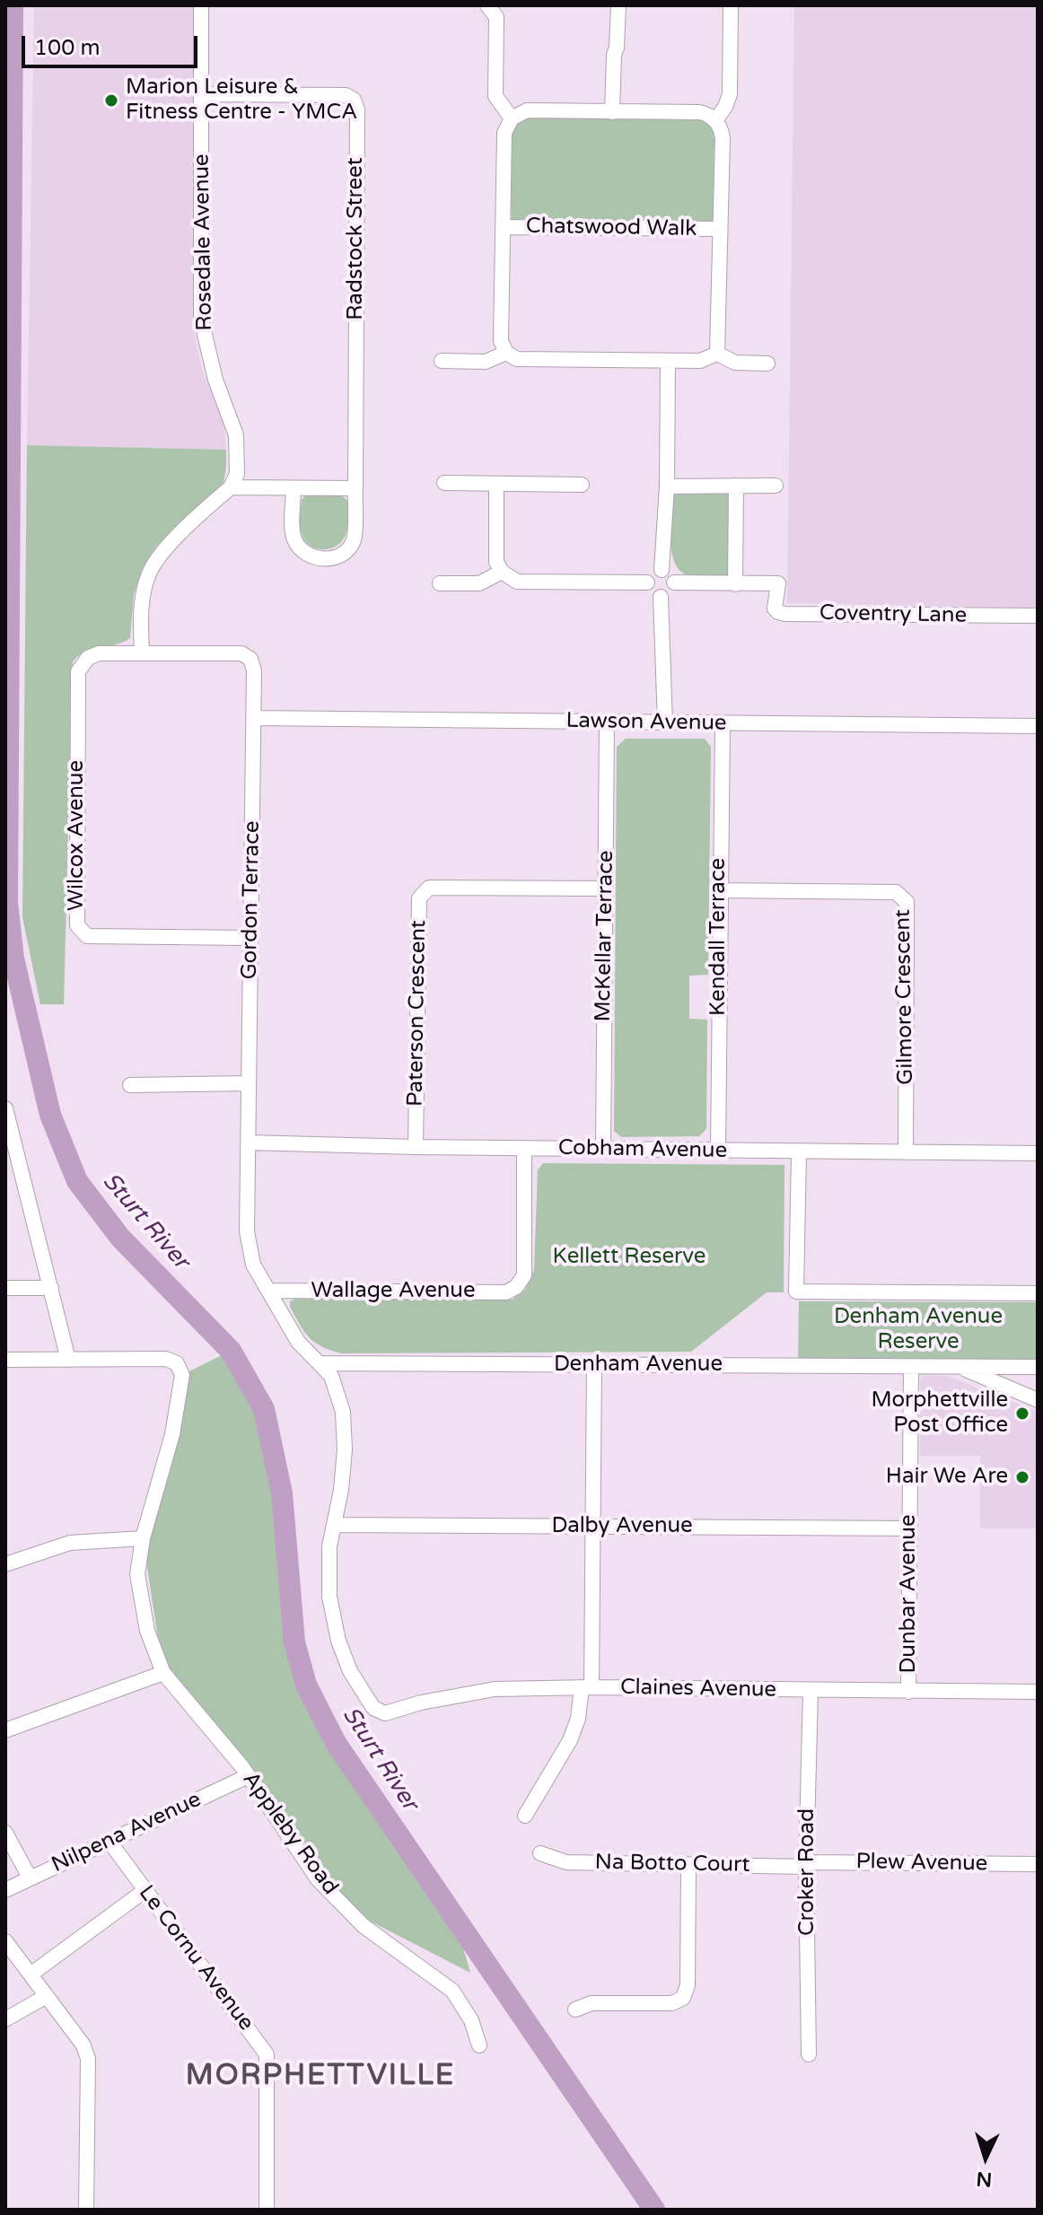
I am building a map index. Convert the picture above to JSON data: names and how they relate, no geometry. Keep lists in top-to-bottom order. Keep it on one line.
{"streets":{"street":["Chatswood Walk","Radstock Street","Rosedale Avenue","Coventry Lane","Lawson Avenue","Wilcox Avenue","Gordon Terrace","McKellar Terrace","Kendall Terrace","Gilmore Crescent","Paterson Crescent","Cobham Avenue","Wallage Avenue","Denham Avenue","Dalby Avenue","Dunbar Avenue","Claines Avenue","Nilpena Avenue","Appleby Road","Plew Avenue","Na Botto Court","Croker Road","Le Cornu Avenue"]},"crossings":[["Radstock Street","Rosedale Avenue"],["Lawson Avenue","Gordon Terrace"],["Lawson Avenue","McKellar Terrace"],["Lawson Avenue","Kendall Terrace"],["Wilcox Avenue","Gordon Terrace"],["Gordon Terrace","Cobham Avenue"],["Gordon Terrace","Wallage Avenue"],["Gordon Terrace","Denham Avenue"],["Gordon Terrace","Dalby Avenue"],["Gordon Terrace","Claines Avenue"],["McKellar Terrace","Paterson Crescent"],["McKellar Terrace","Cobham Avenue"],["Kendall Terrace","Gilmore Crescent"],["Kendall Terrace","Cobham Avenue"],["Gilmore Crescent","Cobham Avenue"],["Paterson Crescent","Cobham Avenue"],["Cobham Avenue","Wallage Avenue"],["Denham Avenue","Dunbar Avenue"],["Dalby Avenue","Dunbar Avenue"],["Dunbar Avenue","Claines Avenue"],["Claines Avenue","Croker Road"],["Nilpena Avenue","Appleby Road"],["Nilpena Avenue","Le Cornu Avenue"],["Plew Avenue","Na Botto Court"],["Plew Avenue","Croker Road"],["Na Botto Court","Croker Road"]],"districts":["MORPHETTVILLE"],"water":["Sturt River"],"parks":["Kellett Reserve","Denham Avenue Reserve"],"places":["Marion Leisure & Fitness Centre - YMCA","Morphettville Post Office","Hair We Are"],"scale_bar":"100 m","north":"bottom"}
